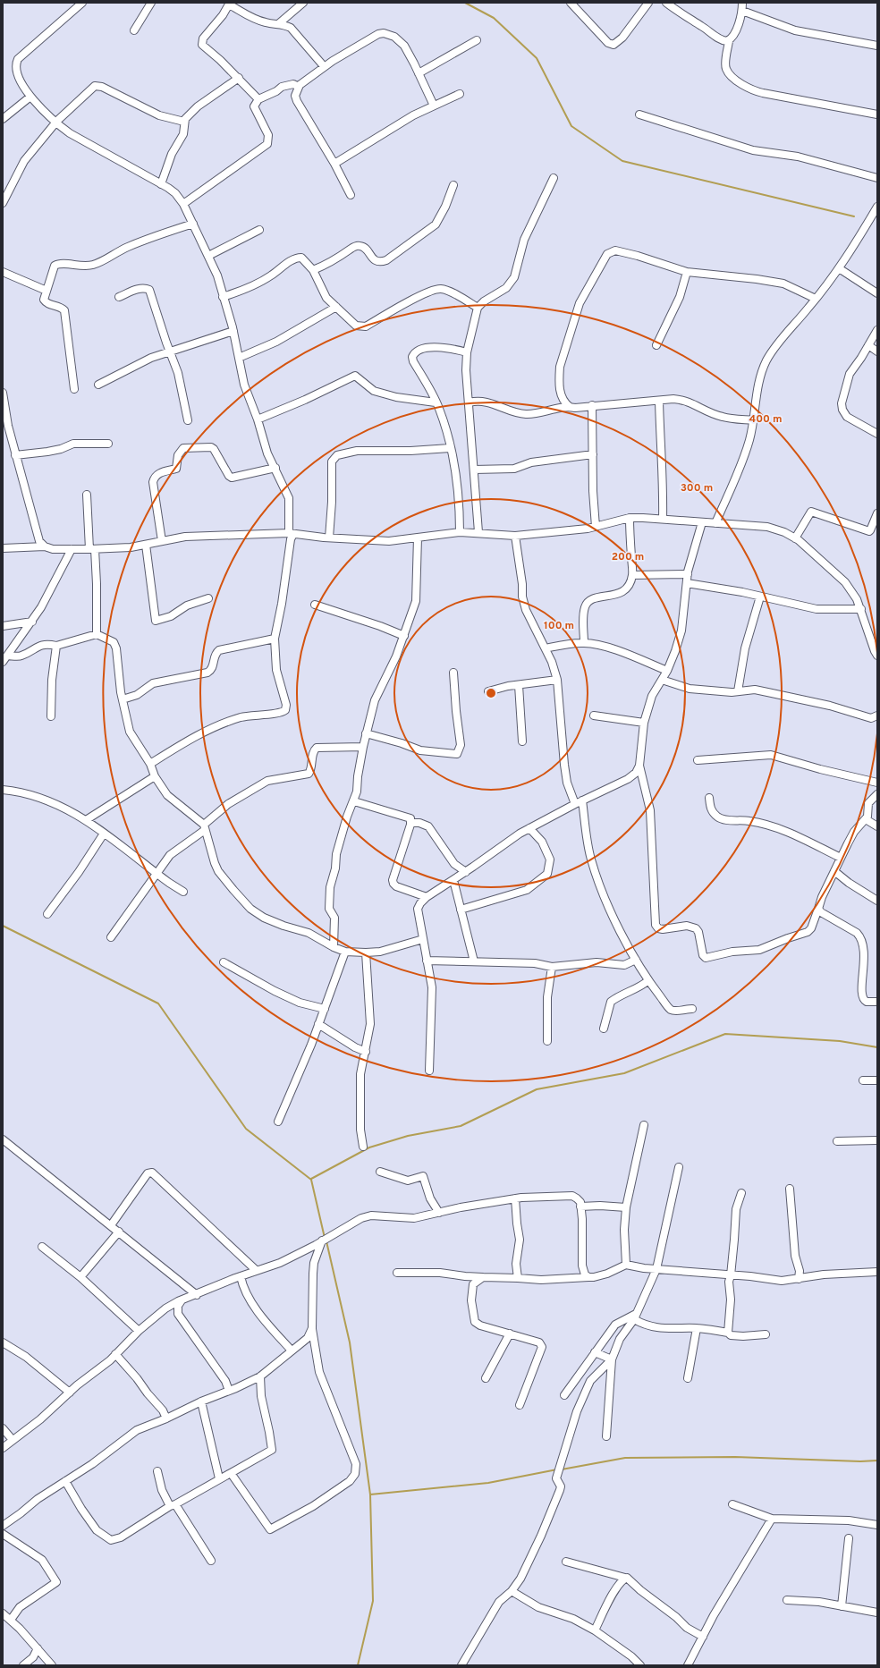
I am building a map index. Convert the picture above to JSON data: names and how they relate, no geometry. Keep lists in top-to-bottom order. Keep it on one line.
{"rings":["400 m","300 m","200 m","100 m"]}
